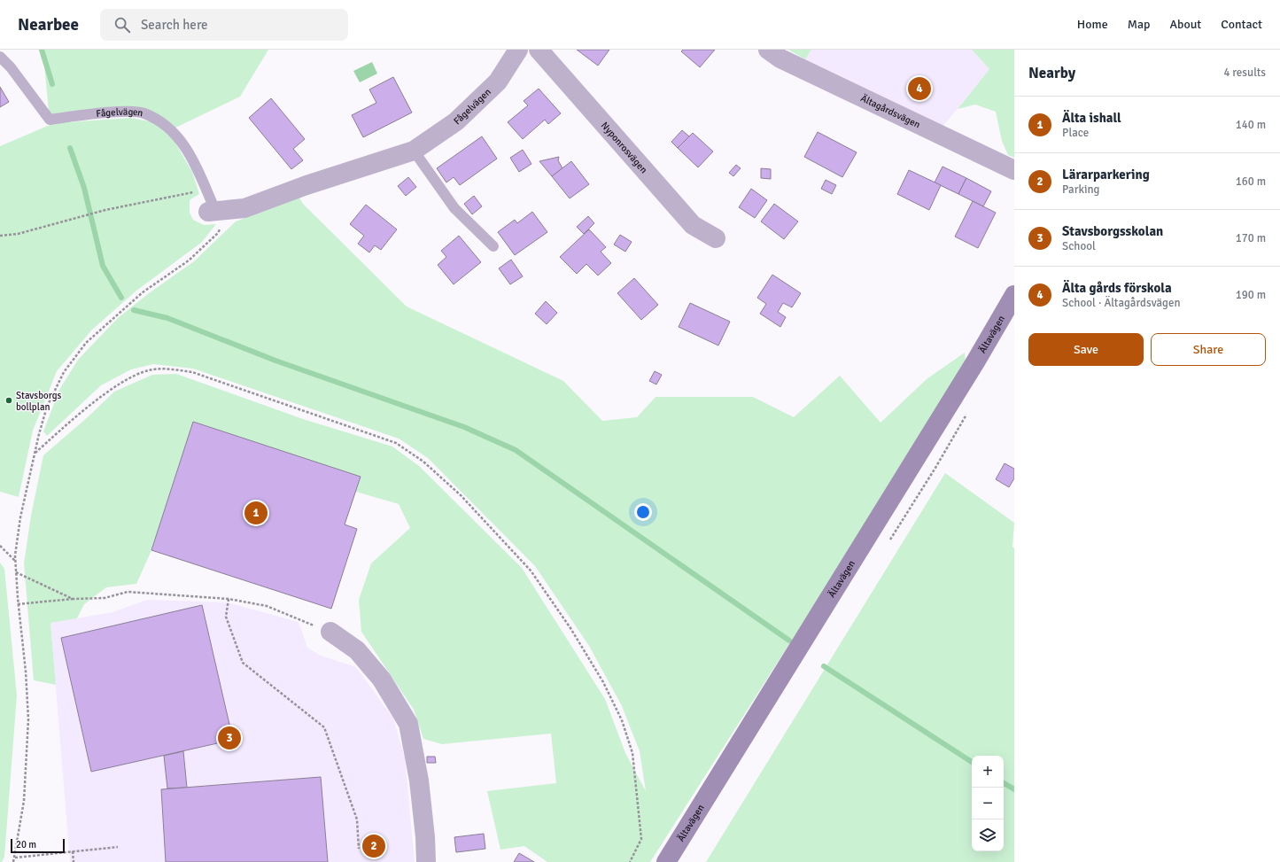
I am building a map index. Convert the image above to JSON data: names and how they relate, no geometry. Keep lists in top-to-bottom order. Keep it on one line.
{"streets":{"main road":["Ältavägen"],"street":["Fågelvägen","Ältagårdsvägen","Nyponrosvägen"]},"places":["Stavsborgs bollplan"],"scale_bar":"20 m","page":{"header":"Nearbee","search":"Search here","nav":["Home","Map","About","Contact"],"heading":["Nearby","4 results"],"pins":["4","1","3","2"],"list":[{"mark":"1","name":"Älta ishall","note":"Place","value":"140 m"},{"mark":"2","name":"Lärarparkering","note":"Parking","value":"160 m"},{"mark":"3","name":"Stavsborgsskolan","note":"School","value":"170 m"},{"mark":"4","name":"Älta gårds förskola","note":"School · Ältagårdsvägen","value":"190 m"}],"buttons":["Save","Share"],"map_buttons":["+","−"],"scale":"20 m"}}
